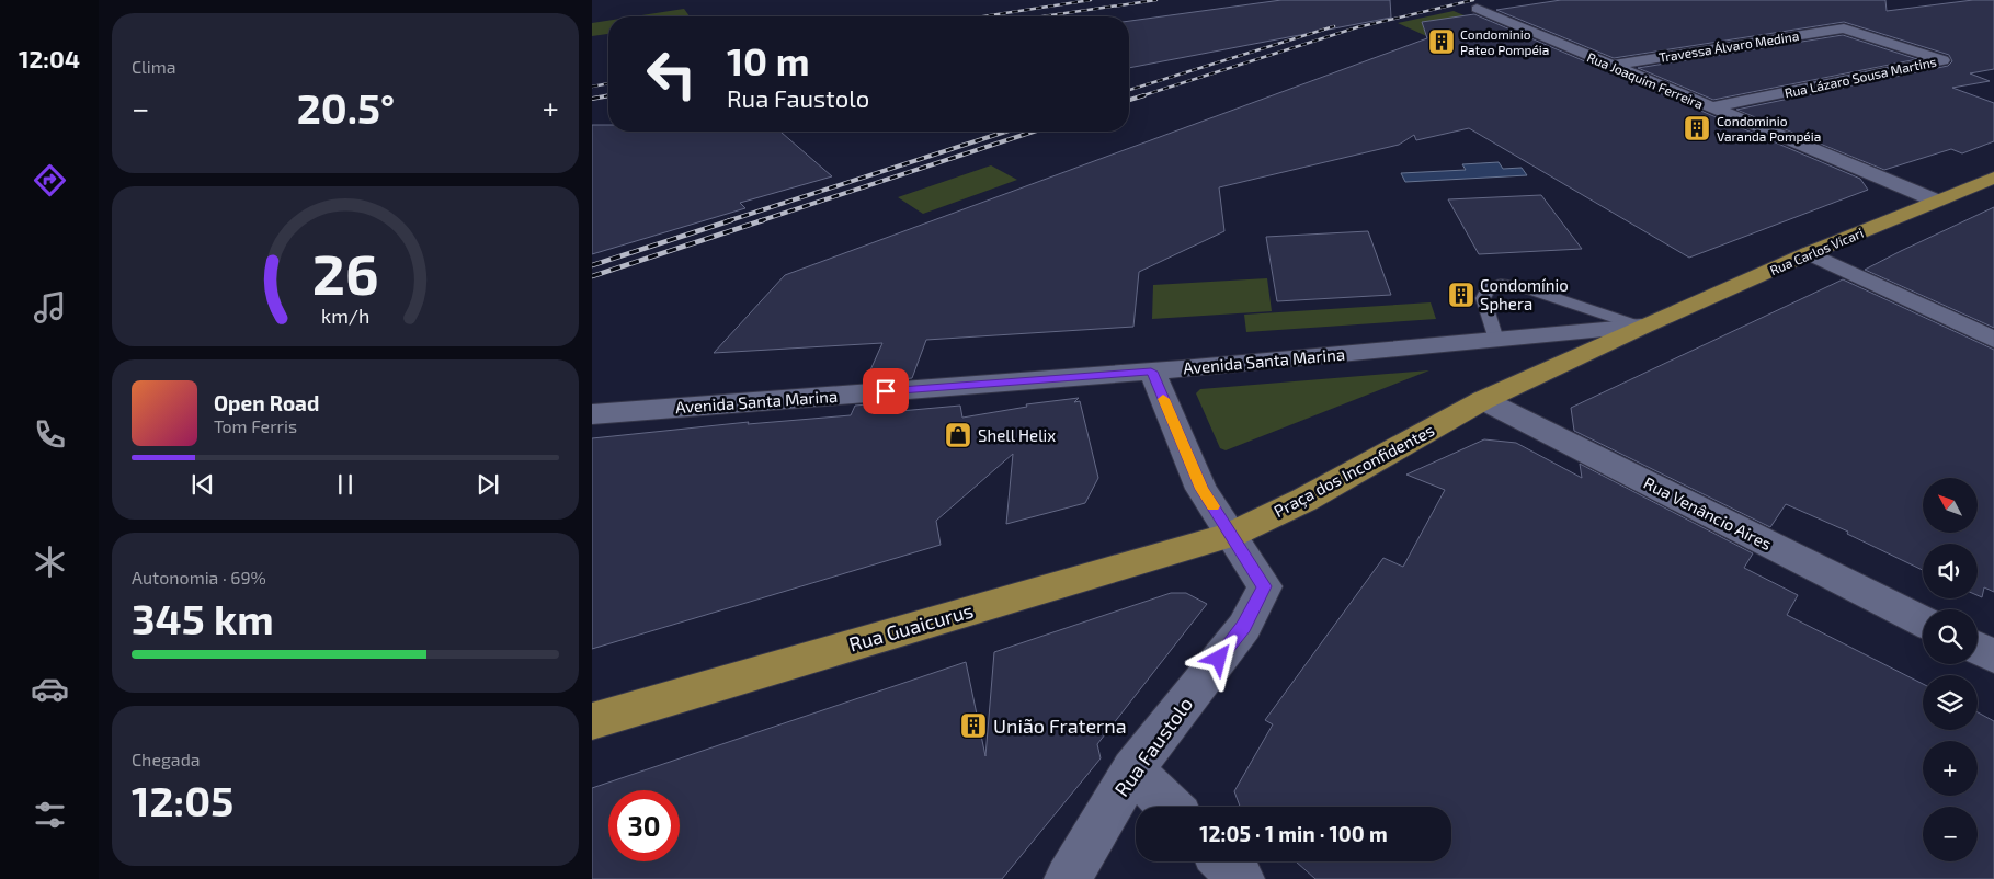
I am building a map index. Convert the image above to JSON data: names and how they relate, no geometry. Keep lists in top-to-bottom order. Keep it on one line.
{"streets":{"main road":["Rua Carlos Vicari","Praça dos Inconfidentes","Rua Guaicurus"],"street":["Travessa Álvaro Medina","Rua Lázaro Sousa Martins","Rua Joaquim Ferreira","Avenida Santa Marina","Rua Venâncio Aires","Rua Faustolo"]},"crossings":[["Travessa Álvaro Medina","Rua Lázaro Sousa Martins"],["Travessa Álvaro Medina","Rua Joaquim Ferreira"],["Rua Lázaro Sousa Martins","Rua Joaquim Ferreira"],["Rua Joaquim Ferreira","Rua Carlos Vicari"],["Rua Carlos Vicari","Avenida Santa Marina"],["Rua Carlos Vicari","Praça dos Inconfidentes"],["Avenida Santa Marina","Praça dos Inconfidentes"],["Praça dos Inconfidentes","Rua Venâncio Aires"],["Praça dos Inconfidentes","Rua Guaicurus"],["Praça dos Inconfidentes","Rua Faustolo"],["Rua Guaicurus","Rua Faustolo"]],"places":{"building":["Condominio Pateo Pompéia","Condominio Varanda Pompéia","Condomínio Sphera","União Fraterna"],"shop":["Shell Helix"]},"north":"top left","page":{"tabs":"12:04","tile":["Clima",["Autonomia · 69%","345 km"],["Chegada","12:05"]],"turn":["10 m","Rua Faustolo"],"heat":["−","20.5°","+"],"song":["Open Road","Tom Ferris"],"map_buttons":["+","−"],"limit":"30","trip":"12:05 · 1 min · 100 m","gauge":["26","km/h"]}}
